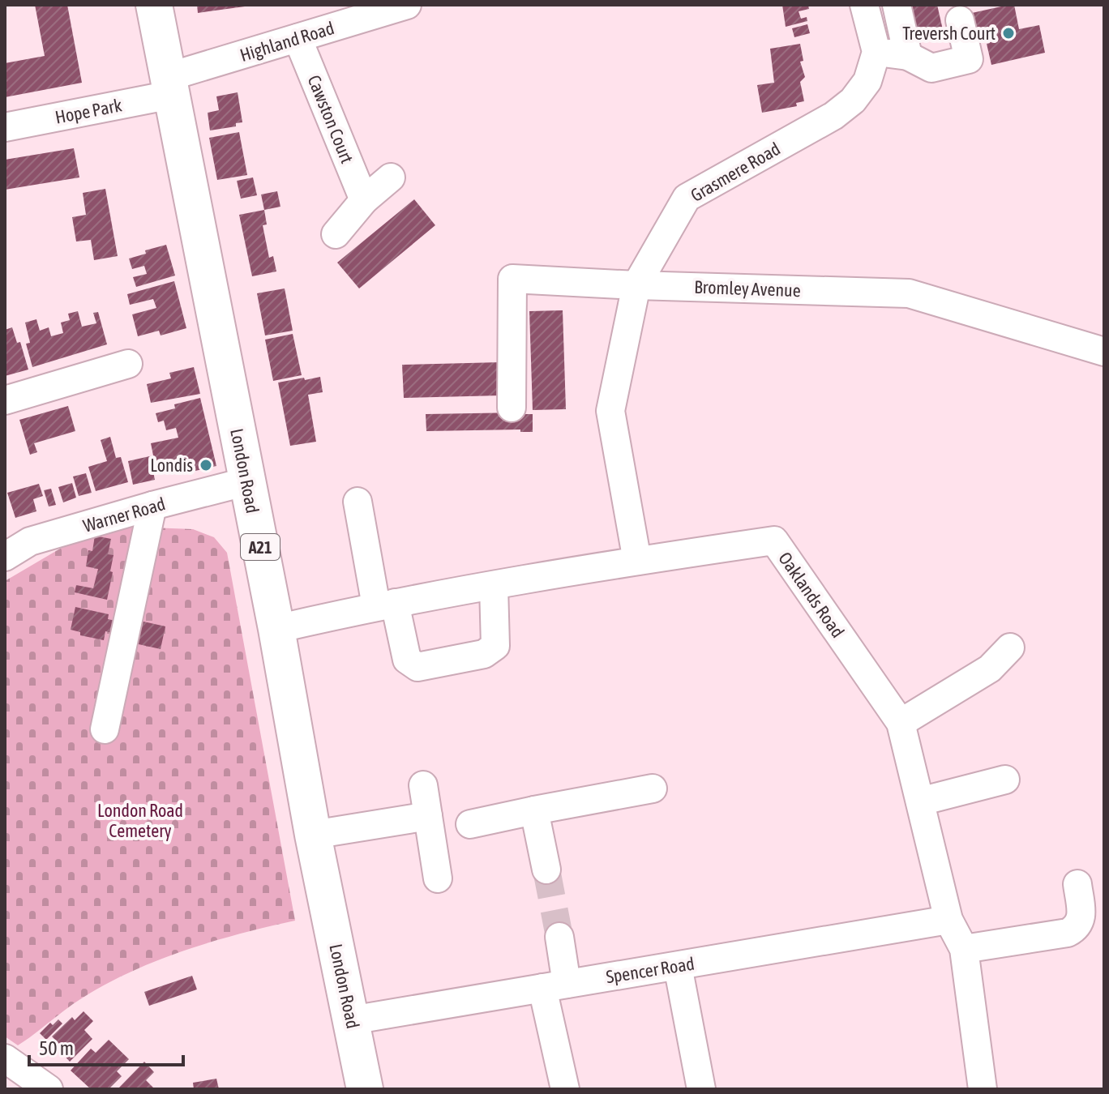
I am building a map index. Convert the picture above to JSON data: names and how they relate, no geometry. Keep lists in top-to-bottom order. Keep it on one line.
{"streets":{"main road":["London Road","A21"],"street":["Highland Road","Hope Park","Cawston Court","Grasmere Road","Bromley Avenue","Warner Road","Oaklands Road","Spencer Road"]},"crossings":[["Highland Road","Hope Park"],["Highland Road","Cawston Court"],["Highland Road","London Road"],["Hope Park","London Road"],["Grasmere Road","Bromley Avenue"],["Grasmere Road","Oaklands Road"],["London Road","Warner Road"],["London Road","Oaklands Road"],["London Road","Spencer Road"],["Oaklands Road","Spencer Road"]],"parks":["London Road Cemetery"],"places":["Treversh Court","Londis"],"scale_bar":"50 m"}
